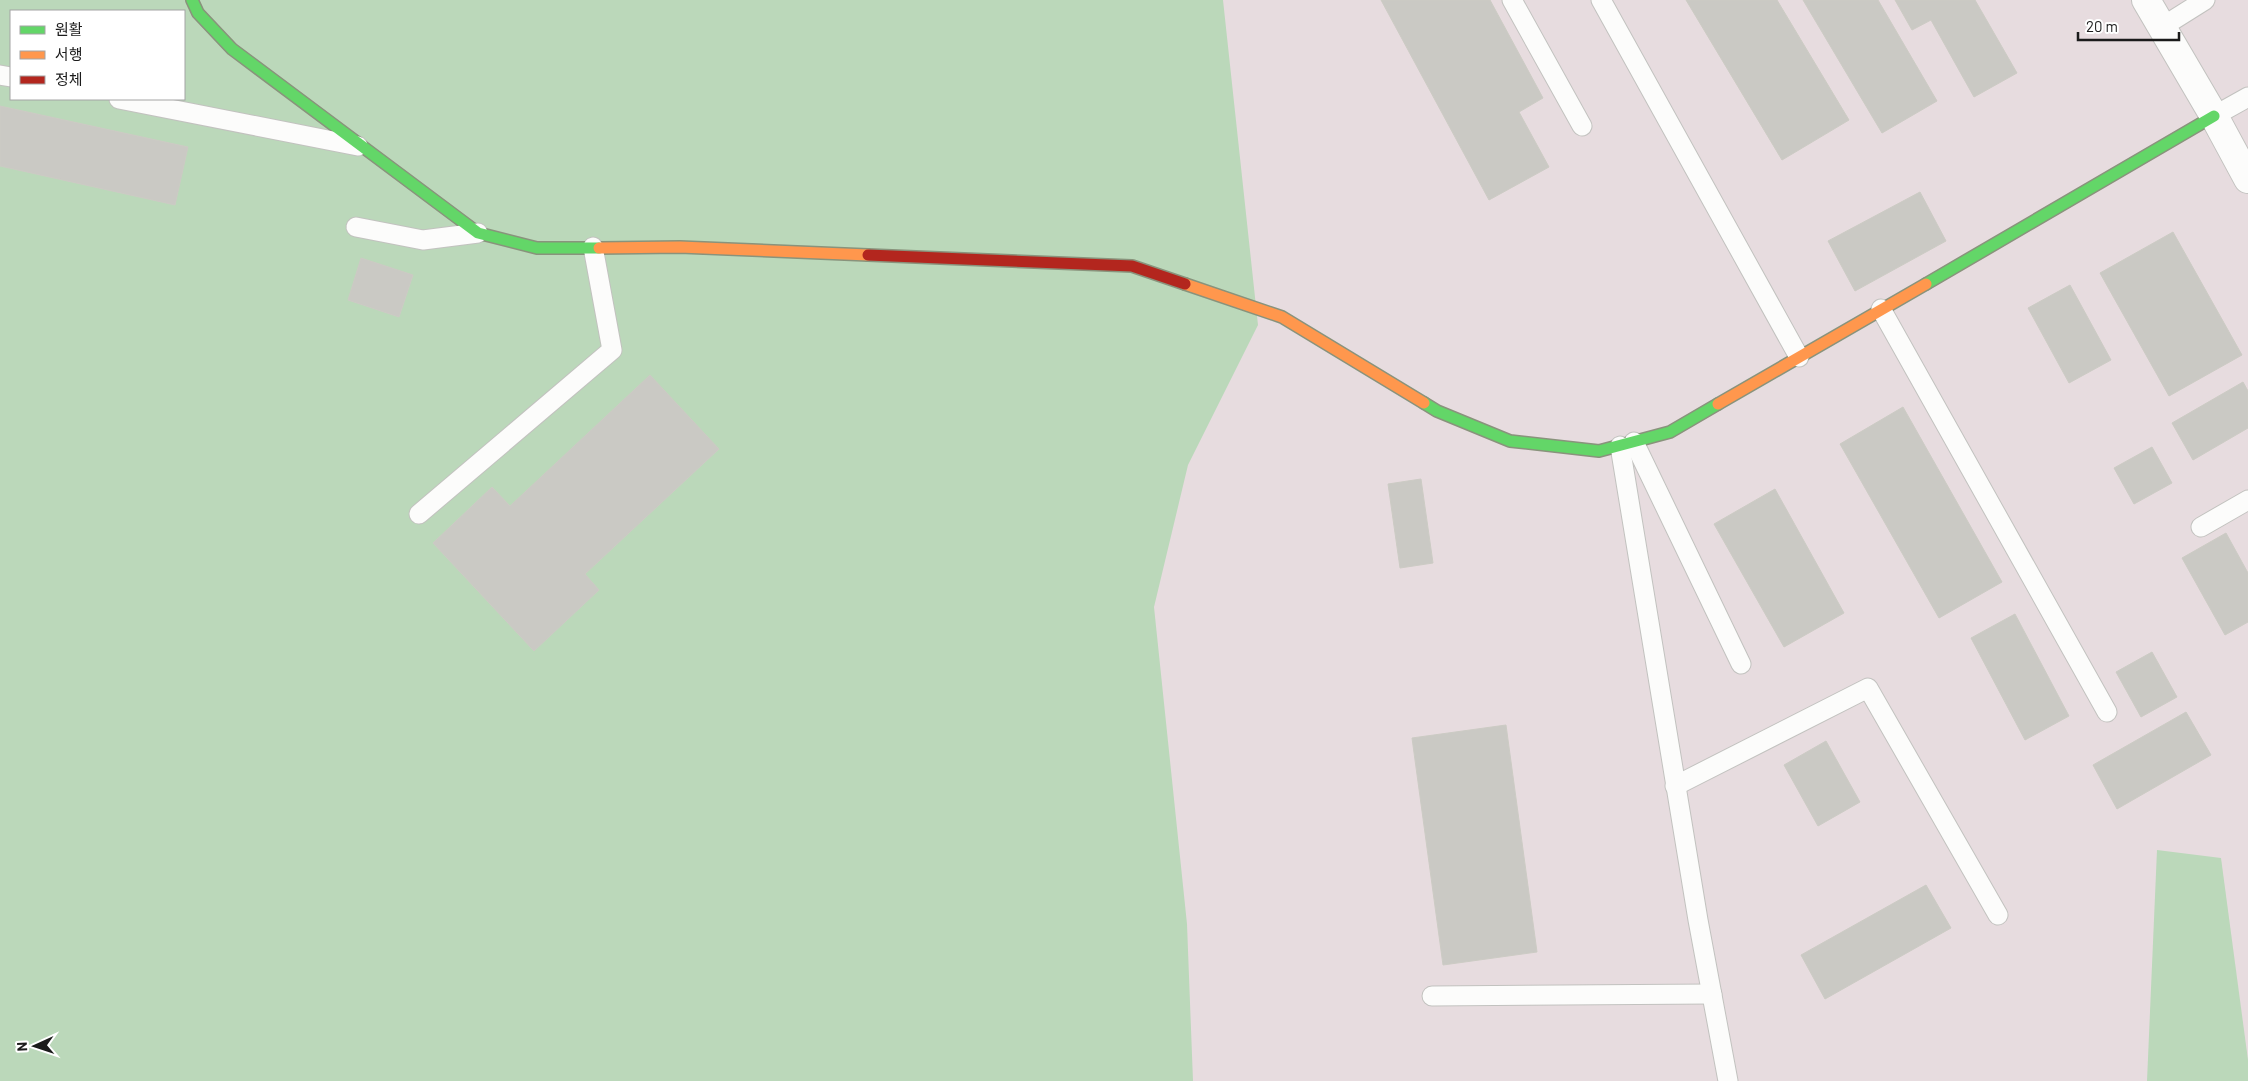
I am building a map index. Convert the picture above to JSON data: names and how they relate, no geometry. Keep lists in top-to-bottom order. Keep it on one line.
{"legend":["원활","서행","정체"],"scale_bar":"20 m","north":"left"}
